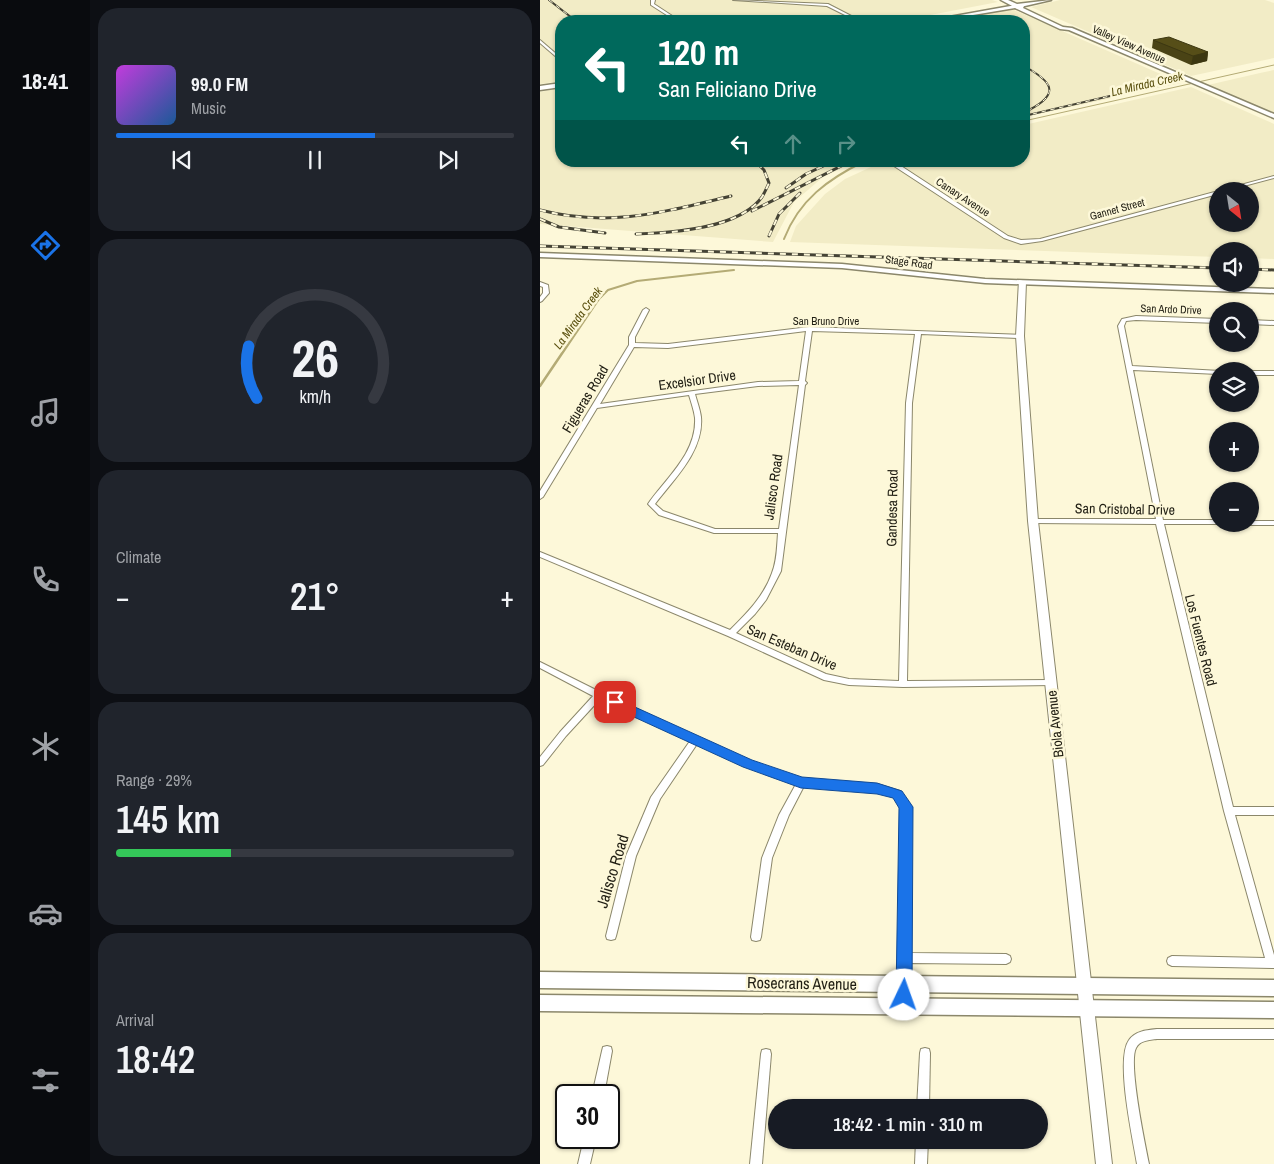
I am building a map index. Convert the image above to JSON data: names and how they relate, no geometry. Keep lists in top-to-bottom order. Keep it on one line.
{"streets":{"main road":["Valley View Avenue","Stage Road","Rosecrans Avenue"],"street":["Canary Avenue","Gannet Street","San Ardo Drive","San Bruno Drive","Excelsior Drive","Figueras Road","Jalisco Road","Gandesa Road","San Cristobal Drive","Los Fuentes Road","San Esteban Drive","Biola Avenue"]},"crossings":[["Canary Avenue","Gannet Street"],["Stage Road","Biola Avenue"],["San Ardo Drive","Los Fuentes Road"],["San Bruno Drive","Figueras Road"],["San Bruno Drive","Jalisco Road"],["San Bruno Drive","Gandesa Road"],["San Bruno Drive","Biola Avenue"],["Excelsior Drive","Figueras Road"],["Excelsior Drive","Jalisco Road"],["Jalisco Road","San Esteban Drive"],["Gandesa Road","San Esteban Drive"],["San Cristobal Drive","Los Fuentes Road"],["San Cristobal Drive","Biola Avenue"],["San Esteban Drive","Biola Avenue"],["Biola Avenue","Rosecrans Avenue"]],"water":["La Mirada Creek"],"north":"bottom right","page":{"tabs":"18:41","turn":["120 m","San Feliciano Drive"],"song":["99.0 FM","Music"],"map_buttons":["+","−"],"tile":["Climate",["Range · 29%","145 km"],["Arrival","18:42"]],"heat":["−","21°","+"],"limit":"30","trip":"18:42 · 1 min · 310 m","gauge":["26","km/h"]}}
